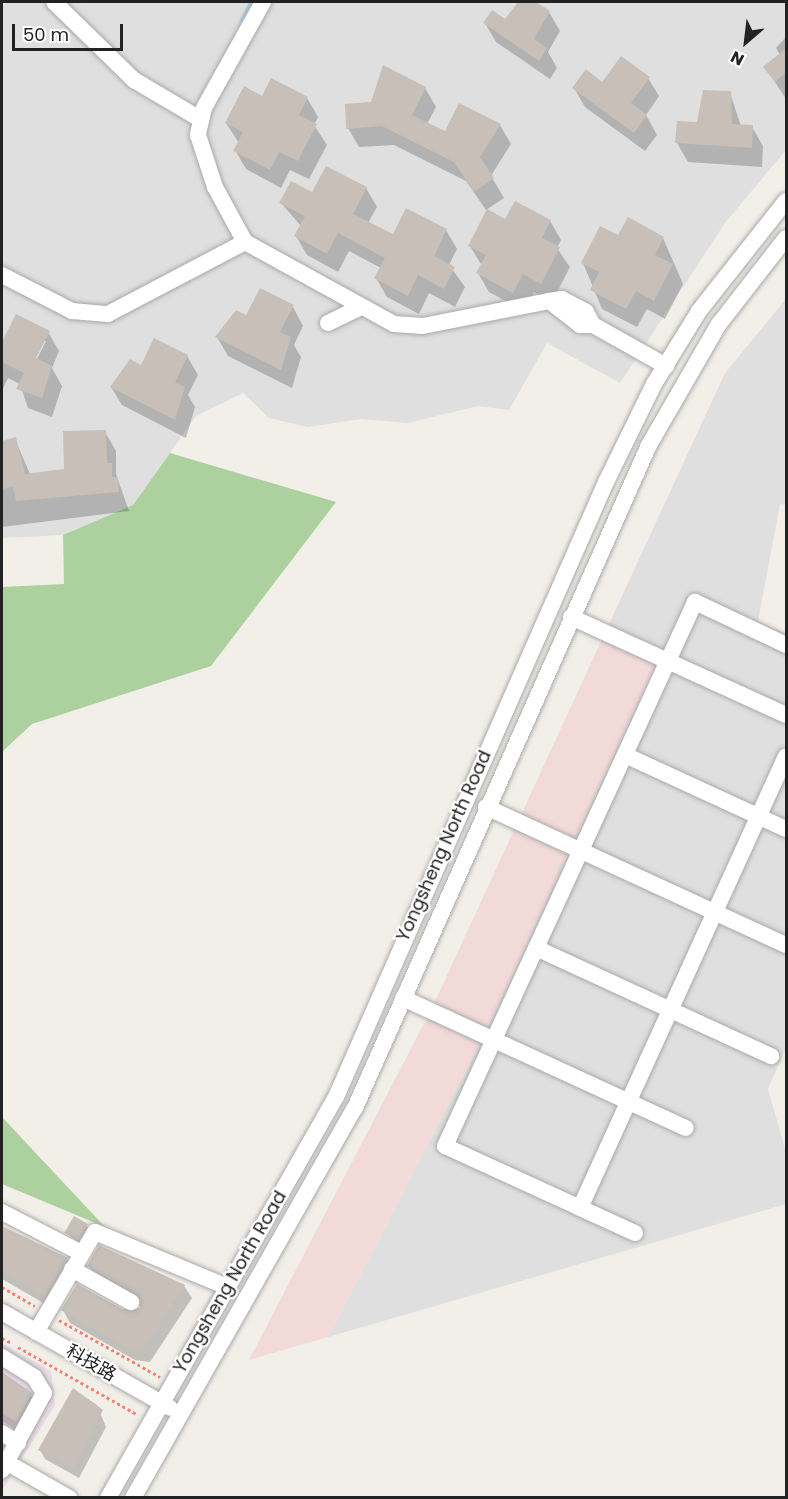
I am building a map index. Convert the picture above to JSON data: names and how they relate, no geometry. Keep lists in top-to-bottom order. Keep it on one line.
{"streets":{"street":["Yongsheng North Road","科技路"]},"crossings":[["Yongsheng North Road","科技路"]],"scale_bar":"50 m","north":"bottom left"}
